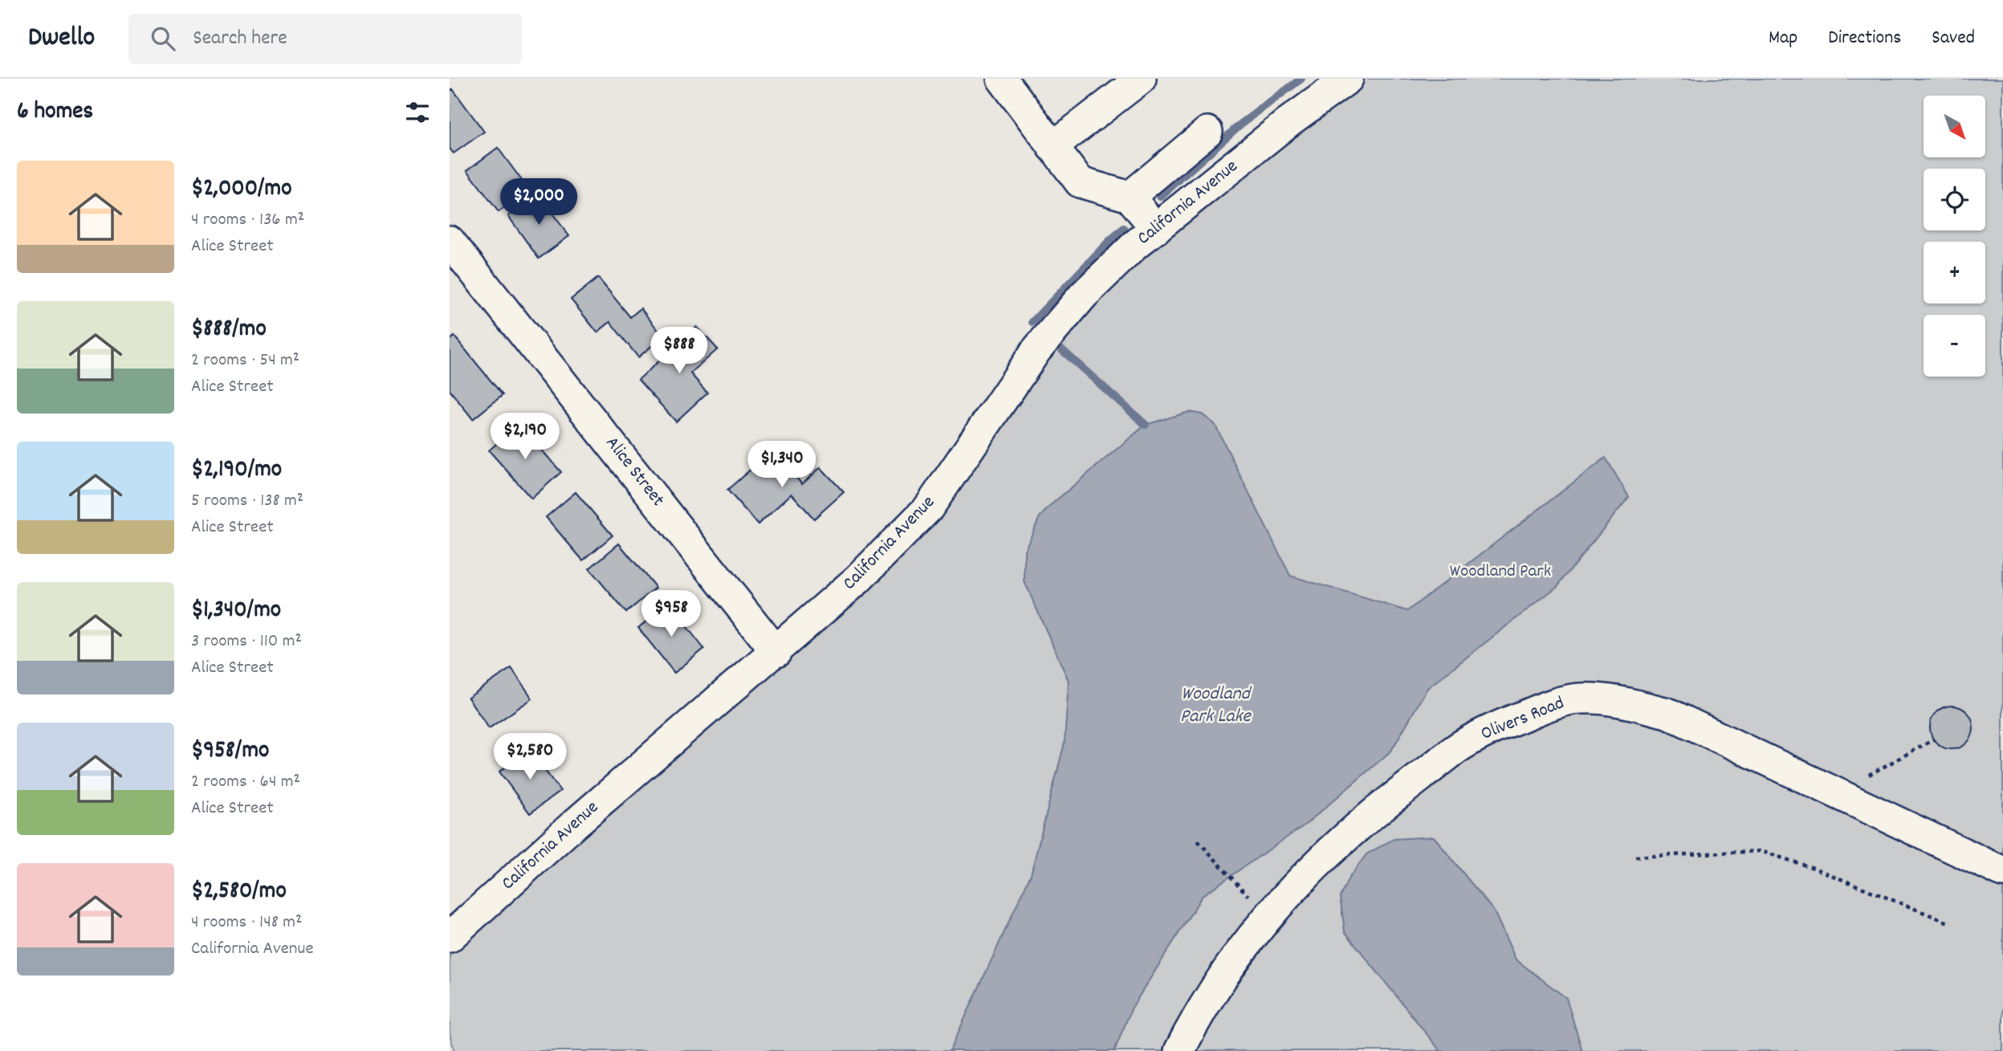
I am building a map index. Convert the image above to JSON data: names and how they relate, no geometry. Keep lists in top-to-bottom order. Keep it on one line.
{"streets":{"street":["California Avenue","Alice Street","Olivers Road"]},"crossings":[["California Avenue","Alice Street"]],"water":["Woodland Park Lake"],"parks":["Woodland Park"],"north":"bottom right","page":{"header":"Dwello","search":"Search here","nav":["Map","Directions","Saved"],"heading":"6 homes","map_buttons":["+","−"],"list":[{"name":"$2,000/mo","note":"4 rooms · 136 m² · Alice Street"},{"name":"$888/mo","note":"2 rooms · 54 m² · Alice Street"},{"name":"$2,190/mo","note":"5 rooms · 138 m² · Alice Street"},{"name":"$1,340/mo","note":"3 rooms · 110 m² · Alice Street"},{"name":"$958/mo","note":"2 rooms · 64 m² · Alice Street"},{"name":"$2,580/mo","note":"4 rooms · 148 m² · California Avenue"}],"price":["$2,000","$888","$2,190","$1,340","$958","$2,580"]}}
